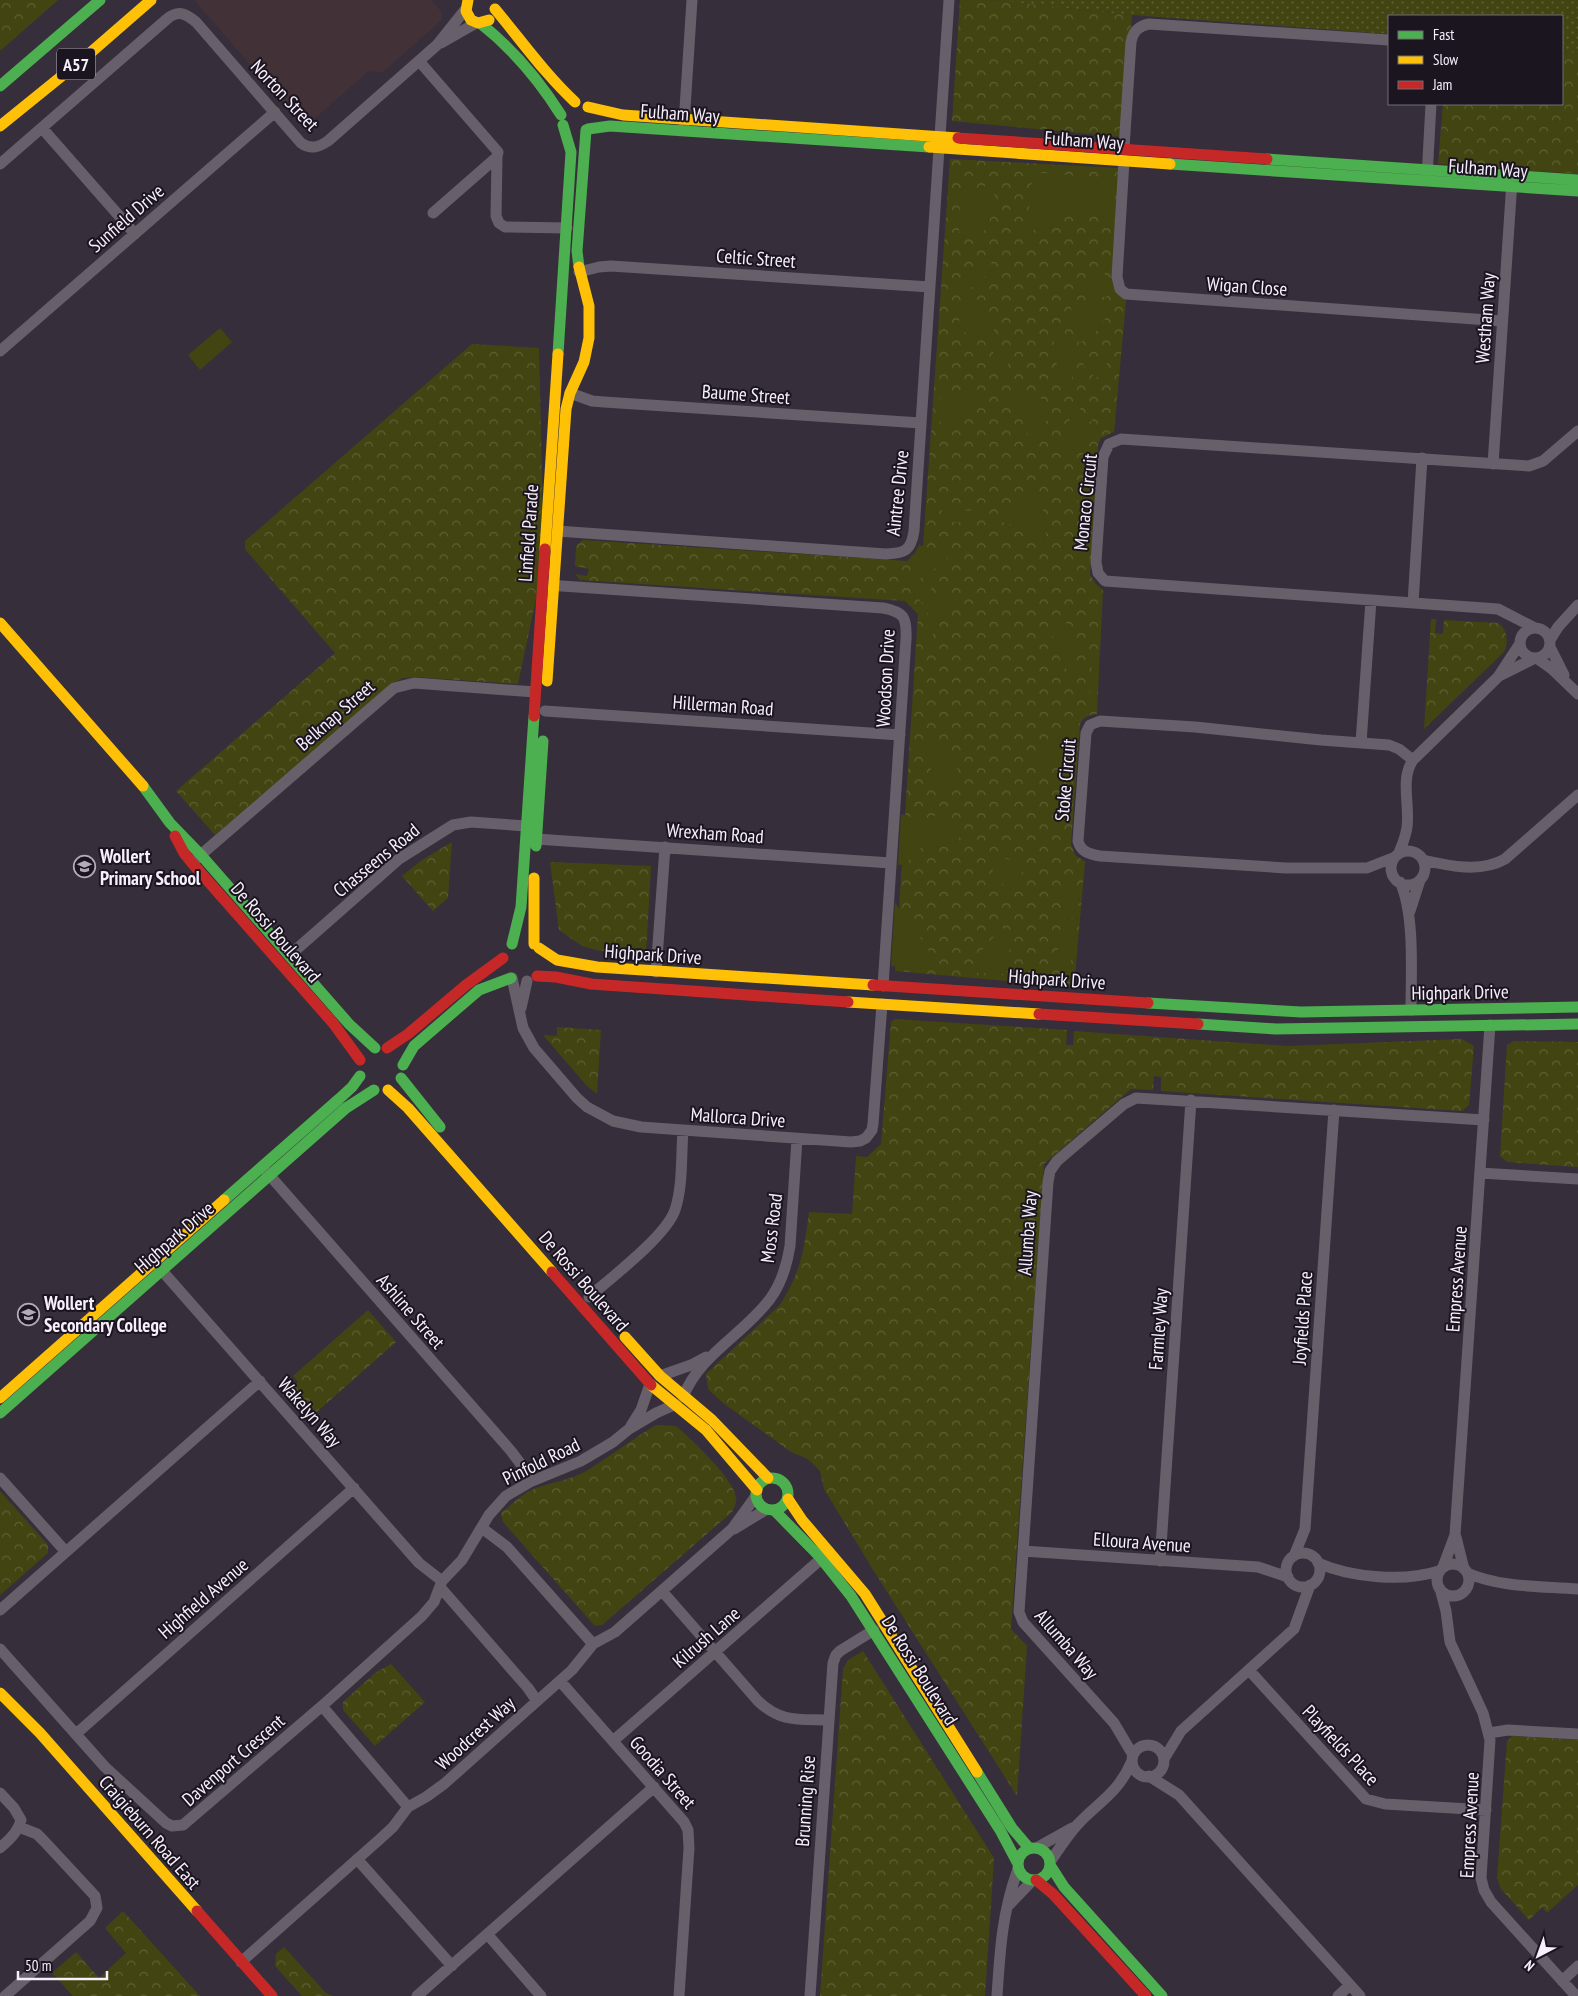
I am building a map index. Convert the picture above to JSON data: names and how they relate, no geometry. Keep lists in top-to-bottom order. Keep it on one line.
{"streets":{"street":["A57","Norton Street","Fulham Way","Sunfield Drive","Celtic Street","Wigan Close","Westham Way","Baume Street","Aintree Drive","Monaco Circuit","Linfield Parade","Woodson Drive","Hillerman Road","Belknap Street","Stoke Circuit","Wrexham Road","Chasseens Road","De Rossi Boulevard","Highpark Drive","Mallorca Drive","Moss Road","Allumba Way","Empress Avenue","Ashline Street","Joyfields Place","Farmley Way","Wakelyn Way","Pinfold Road","Elloura Avenue","Highfield Avenue","Kilrush Lane","Woodcrest Way","Playfields Place","Davenport Crescent","Goodia Street","Brunning Rise","Craigieburn Road East"]},"crossings":[["Norton Street","Sunfield Drive"],["Norton Street","Linfield Parade"],["Fulham Way","Wigan Close"],["Fulham Way","Westham Way"],["Fulham Way","Aintree Drive"],["Fulham Way","Linfield Parade"],["Celtic Street","Aintree Drive"],["Celtic Street","Linfield Parade"],["Wigan Close","Westham Way"],["Westham Way","Monaco Circuit"],["Baume Street","Aintree Drive"],["Baume Street","Linfield Parade"],["Aintree Drive","Linfield Parade"],["Linfield Parade","Woodson Drive"],["Linfield Parade","Hillerman Road"],["Linfield Parade","Belknap Street"],["Linfield Parade","Wrexham Road"],["Linfield Parade","Chasseens Road"],["Linfield Parade","Highpark Drive"],["Linfield Parade","Mallorca Drive"],["Woodson Drive","Hillerman Road"],["Woodson Drive","Wrexham Road"],["Woodson Drive","Highpark Drive"],["Belknap Street","De Rossi Boulevard"],["Chasseens Road","De Rossi Boulevard"],["De Rossi Boulevard","Highpark Drive"],["De Rossi Boulevard","Mallorca Drive"],["De Rossi Boulevard","Moss Road"],["De Rossi Boulevard","Pinfold Road"],["De Rossi Boulevard","Kilrush Lane"],["De Rossi Boulevard","Woodcrest Way"],["De Rossi Boulevard","Brunning Rise"],["Highpark Drive","Mallorca Drive"],["Highpark Drive","Empress Avenue"],["Highpark Drive","Ashline Street"],["Highpark Drive","Wakelyn Way"],["Mallorca Drive","Moss Road"],["Moss Road","Pinfold Road"],["Allumba Way","Empress Avenue"],["Allumba Way","Joyfields Place"],["Allumba Way","Farmley Way"],["Allumba Way","Elloura Avenue"],["Empress Avenue","Playfields Place"],["Ashline Street","Pinfold Road"],["Joyfields Place","Elloura Avenue"],["Farmley Way","Elloura Avenue"],["Wakelyn Way","Pinfold Road"],["Wakelyn Way","Highfield Avenue"],["Wakelyn Way","Woodcrest Way"],["Wakelyn Way","Davenport Crescent"],["Pinfold Road","Davenport Crescent"],["Highfield Avenue","Davenport Crescent"],["Kilrush Lane","Goodia Street"],["Woodcrest Way","Goodia Street"],["Woodcrest Way","Craigieburn Road East"]],"places":{"school or university":["Wollert Primary School","Wollert Secondary College"]},"legend":["Fast","Slow","Jam"],"scale_bar":"50 m","north":"bottom left"}
